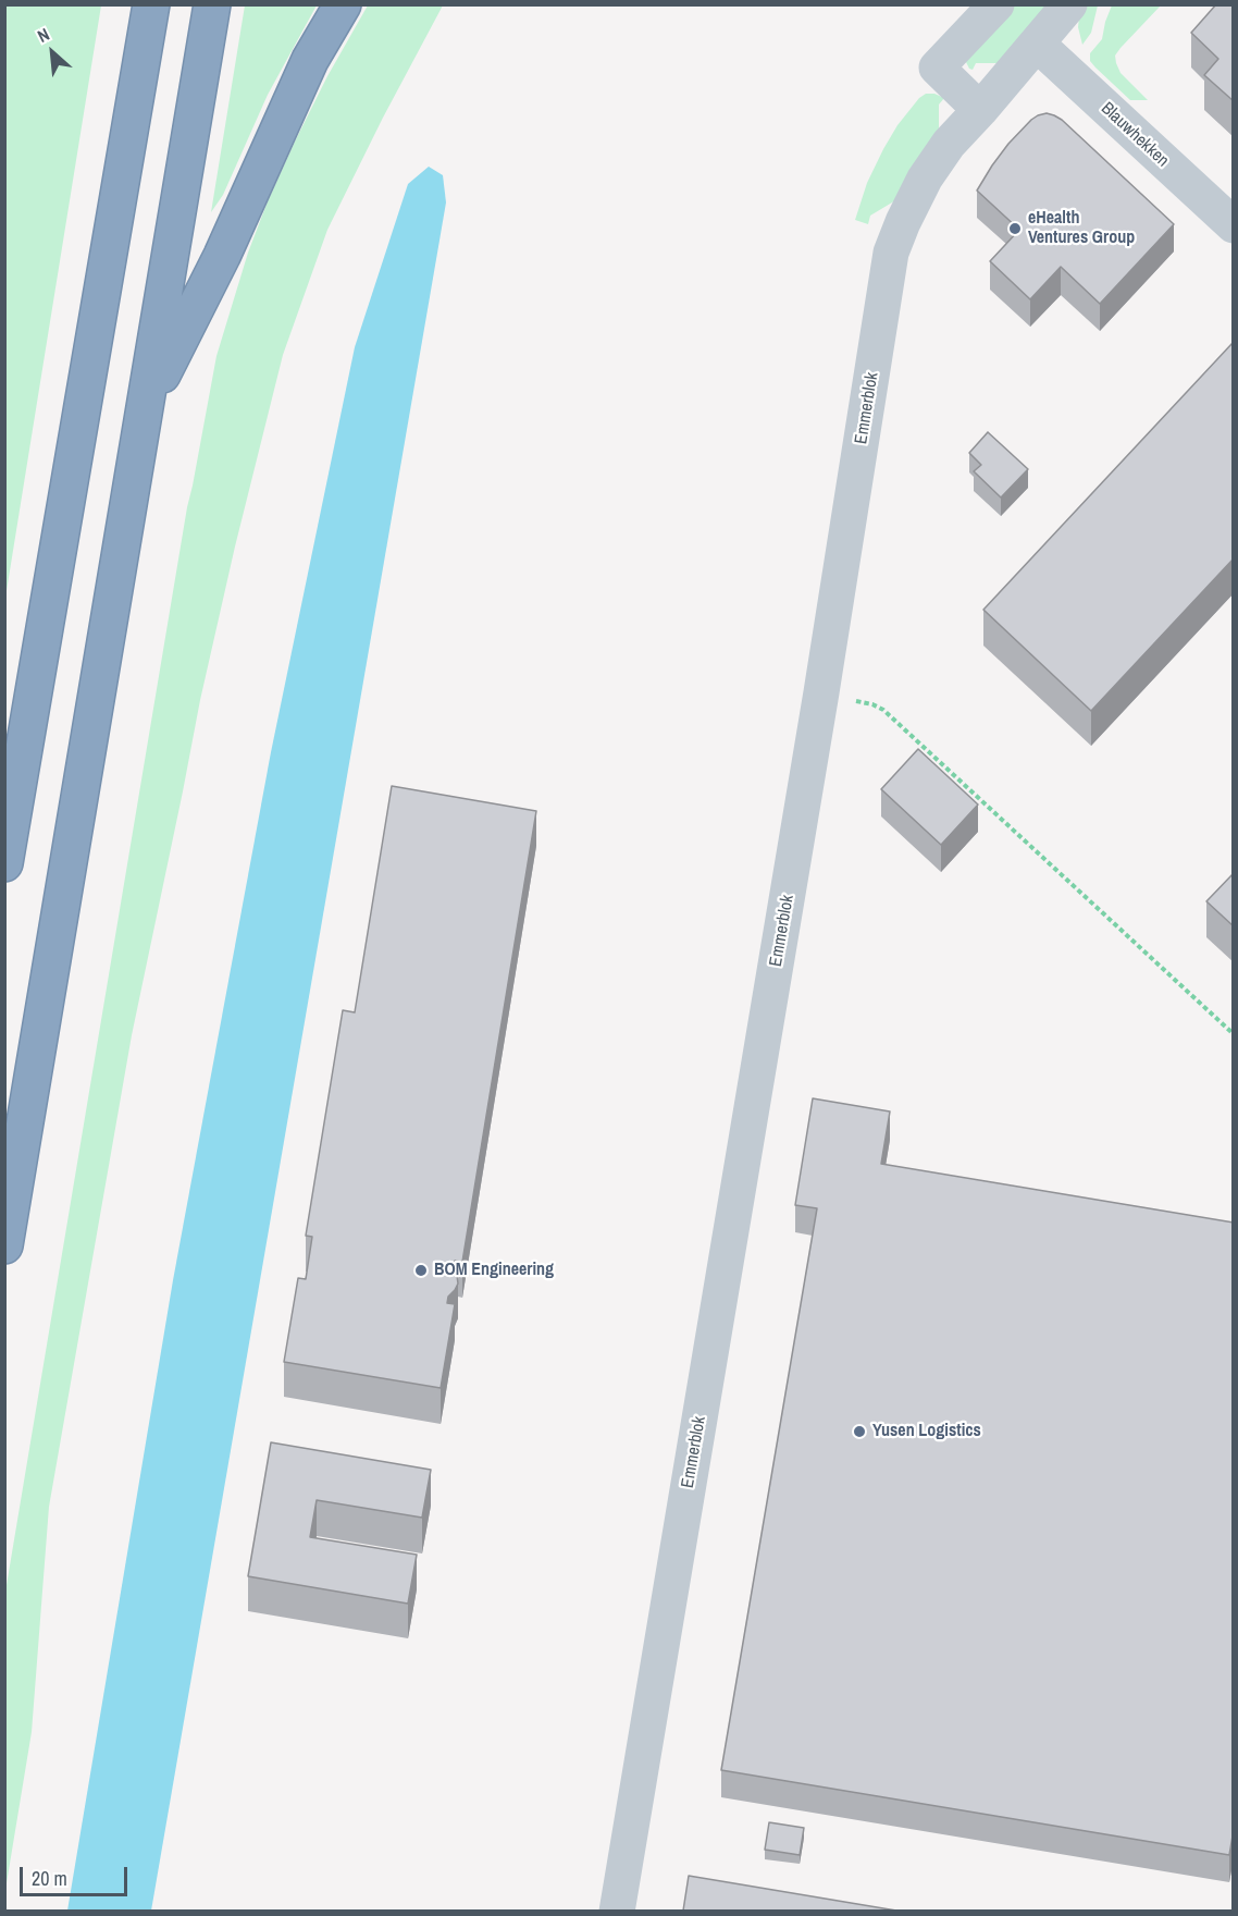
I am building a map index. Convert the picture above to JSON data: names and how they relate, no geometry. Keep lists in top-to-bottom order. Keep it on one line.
{"streets":{"street":["Blauwhekken","Emmerblok"]},"crossings":[["Blauwhekken","Emmerblok"]],"places":["eHealth Ventures Group","BOM Engineering","Yusen Logistics"],"scale_bar":"20 m","north":"top left"}
